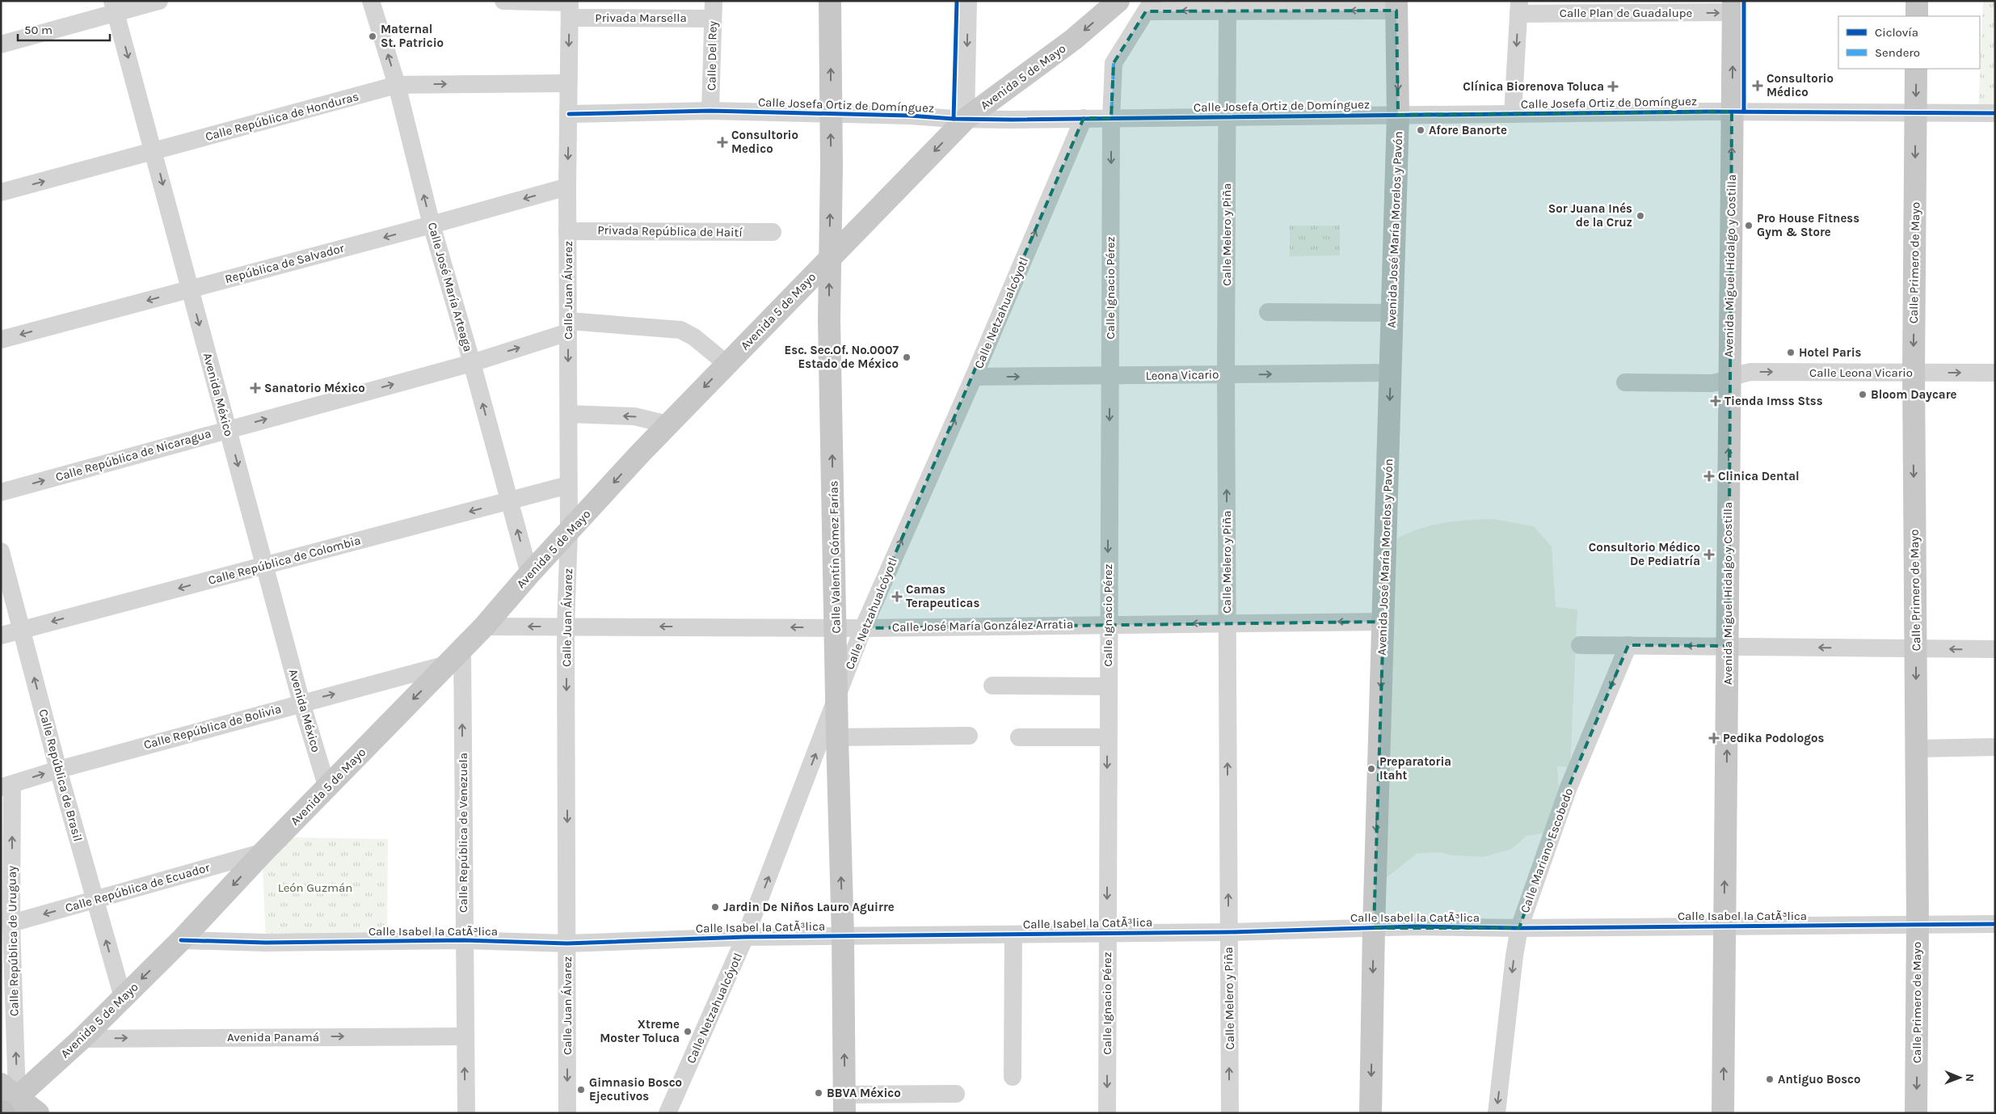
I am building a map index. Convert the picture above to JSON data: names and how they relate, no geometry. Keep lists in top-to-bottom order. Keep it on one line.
{"streets":{"main road":["Avenida 5 de Mayo","Avenida José María Morelos y Pavón","Calle Primero de Mayo","Avenida Miguel Hidalgo y Costilla","Calle Valentín Gómez Farías"],"street":["Calle Plan de Guadalupe","Privada Marsella","Calle Del Rey","Calle Josefa Ortiz de Domínguez","Calle República de Honduras","Privada República de Haití","Calle Melero y Piña","República de Salvador","Calle José María Arteaga","Calle Ignacio Pérez","Calle Juan Álvarez","Calle Netzahualcóyotl","Calle Leona Vicario","Leona Vicario","Avenida México","Calle República de Nicaragua","Calle República de Colombia","Calle José María González Arratia","Calle República de Bolivia","Calle República de Brasil","Calle República de Venezuela","Calle Mariano Escobedo","Calle República de Ecuador","Calle Isabel la CatÃ³lica","Calle República de Uruguay","Avenida Panamá"]},"crossings":[["Calle Plan de Guadalupe","Avenida Miguel Hidalgo y Costilla"],["Privada Marsella","Calle Del Rey"],["Privada Marsella","Calle Juan Álvarez"],["Calle Del Rey","Calle Josefa Ortiz de Domínguez"],["Avenida 5 de Mayo","Calle Josefa Ortiz de Domínguez"],["Avenida 5 de Mayo","Calle José María Arteaga"],["Avenida 5 de Mayo","Calle Juan Álvarez"],["Avenida 5 de Mayo","Avenida México"],["Avenida 5 de Mayo","Calle Valentín Gómez Farías"],["Avenida 5 de Mayo","Calle José María González Arratia"],["Avenida 5 de Mayo","Calle República de Bolivia"],["Avenida 5 de Mayo","Calle República de Brasil"],["Avenida 5 de Mayo","Calle República de Venezuela"],["Avenida 5 de Mayo","Calle República de Ecuador"],["Avenida 5 de Mayo","Calle Isabel la CatÃ³lica"],["Avenida 5 de Mayo","Calle República de Uruguay"],["Avenida 5 de Mayo","Avenida Panamá"],["Calle Josefa Ortiz de Domínguez","Avenida José María Morelos y Pavón"],["Calle Josefa Ortiz de Domínguez","Calle Melero y Piña"],["Calle Josefa Ortiz de Domínguez","Calle Primero de Mayo"],["Calle Josefa Ortiz de Domínguez","Avenida Miguel Hidalgo y Costilla"],["Calle Josefa Ortiz de Domínguez","Calle Ignacio Pérez"],["Calle Josefa Ortiz de Domínguez","Calle Juan Álvarez"],["Calle Josefa Ortiz de Domínguez","Calle Netzahualcóyotl"],["Calle Josefa Ortiz de Domínguez","Calle Valentín Gómez Farías"],["Calle República de Honduras","Calle José María Arteaga"],["Calle República de Honduras","Calle Juan Álvarez"],["Calle República de Honduras","Avenida México"],["Avenida José María Morelos y Pavón","Leona Vicario"],["Avenida José María Morelos y Pavón","Calle José María González Arratia"],["Avenida José María Morelos y Pavón","Calle Isabel la CatÃ³lica"],["Privada República de Haití","Calle Juan Álvarez"],["Calle Melero y Piña","Leona Vicario"],["Calle Melero y Piña","Calle José María González Arratia"],["Calle Melero y Piña","Calle Isabel la CatÃ³lica"],["Calle Primero de Mayo","Calle Leona Vicario"],["Calle Primero de Mayo","Calle Isabel la CatÃ³lica"],["República de Salvador","Calle José María Arteaga"],["República de Salvador","Calle Juan Álvarez"],["República de Salvador","Avenida México"],["Avenida Miguel Hidalgo y Costilla","Calle Leona Vicario"],["Avenida Miguel Hidalgo y Costilla","Calle Isabel la CatÃ³lica"],["Calle José María Arteaga","Calle República de Nicaragua"],["Calle José María Arteaga","Calle República de Colombia"],["Calle Ignacio Pérez","Leona Vicario"],["Calle Ignacio Pérez","Calle José María González Arratia"],["Calle Ignacio Pérez","Calle Isabel la CatÃ³lica"],["Calle Juan Álvarez","Calle República de Nicaragua"],["Calle Juan Álvarez","Calle República de Colombia"],["Calle Juan Álvarez","Calle José María González Arratia"],["Calle Juan Álvarez","Calle Isabel la CatÃ³lica"],["Calle Netzahualcóyotl","Leona Vicario"],["Calle Netzahualcóyotl","Calle Valentín Gómez Farías"],["Calle Netzahualcóyotl","Calle José María González Arratia"],["Calle Netzahualcóyotl","Calle Isabel la CatÃ³lica"],["Avenida México","Calle República de Nicaragua"],["Avenida México","Calle República de Colombia"],["Avenida México","Calle República de Bolivia"],["Calle Valentín Gómez Farías","Calle José María González Arratia"],["Calle Valentín Gómez Farías","Calle Isabel la CatÃ³lica"],["Calle República de Colombia","Calle República de Brasil"],["Calle República de Bolivia","Calle República de Brasil"],["Calle República de Bolivia","Calle República de Venezuela"],["Calle República de Bolivia","Calle República de Uruguay"],["Calle República de Brasil","Calle República de Ecuador"],["Calle República de Venezuela","Calle Isabel la CatÃ³lica"],["Calle República de Venezuela","Avenida Panamá"],["Calle Mariano Escobedo","Calle Isabel la CatÃ³lica"],["Calle República de Ecuador","Calle República de Uruguay"]],"one_way":["Calle Plan de Guadalupe","Avenida 5 de Mayo","Avenida José María Morelos y Pavón","Calle Melero y Piña","Calle Primero de Mayo","República de Salvador","Avenida Miguel Hidalgo y Costilla","Calle José María Arteaga","Calle Ignacio Pérez","Calle Juan Álvarez","Calle Netzahualcóyotl","Calle Leona Vicario","Avenida México","Calle República de Nicaragua","Calle Valentín Gómez Farías","Calle República de Colombia","Calle José María González Arratia","Calle República de Bolivia","Calle República de Brasil","Calle República de Venezuela","Calle Mariano Escobedo","Calle República de Uruguay","Avenida Panamá"],"parks":["León Guzmán"],"places":{"other":["Maternal St. Patricio","Afore Banorte","Sor Juana Inés de la Cruz","Pro House Fitness Gym & Store","Hotel Paris","Esc. Sec.Of. No.0007 Estado de México","Bloom Daycare","Preparatoria Itaht","Jardin De Niños Lauro Aguirre","Xtreme Moster Toluca","Antiguo Bosco","Gimnasio Bosco Ejecutivos","BBVA México"],"health":["Consultorio Médico","Clínica Biorenova Toluca","Consultorio Medico","Sanatorio México","Tienda Imss Stss","Clinica Dental","Consultorio Médico De Pediatría","Camas Terapeuticas","Pedika Podologos"]},"legend":["Ciclovía","Sendero"],"scale_bar":"50 m","north":"right"}
